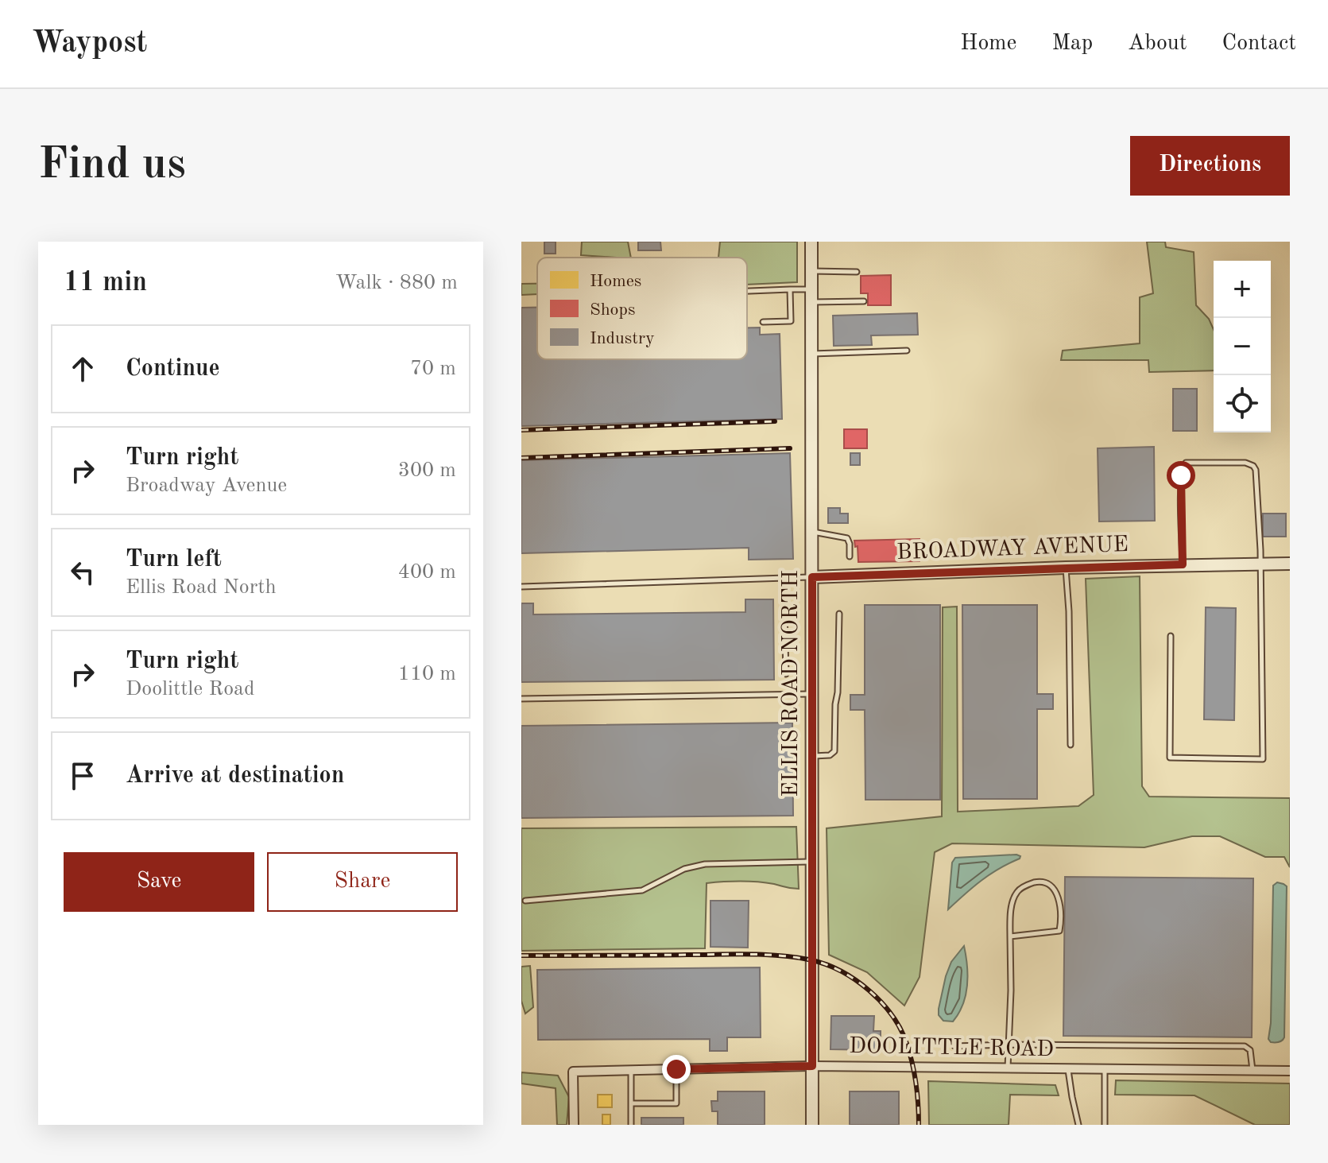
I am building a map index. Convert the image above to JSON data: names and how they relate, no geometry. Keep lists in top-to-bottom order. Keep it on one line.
{"streets":{"street":["BROADWAY AVENUE","ELLIS ROAD NORTH","DOOLITTLE ROAD"]},"crossings":[["BROADWAY AVENUE","ELLIS ROAD NORTH"],["ELLIS ROAD NORTH","DOOLITTLE ROAD"]],"legend":["Homes","Shops","Industry"],"page":{"header":"Waypost","nav":["Home","Map","About","Contact"],"buttons":["Directions",["Save","Share"]],"title":"Find us","heading":["11 min","Walk · 880 m"],"map_buttons":["+","−"],"list":[["Continue","70 m"],["Turn right","Broadway Avenue","300 m"],["Turn left","Ellis Road North","400 m"],["Turn right","Doolittle Road","110 m"],"Arrive at destination"]}}
